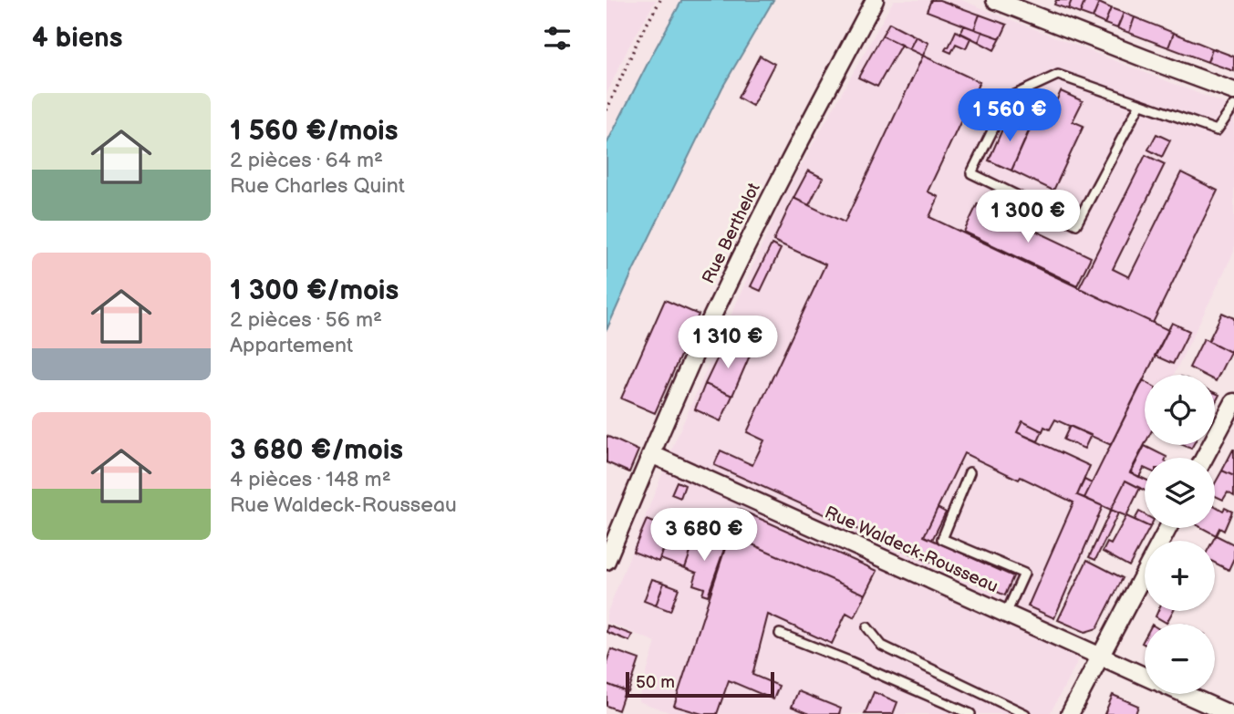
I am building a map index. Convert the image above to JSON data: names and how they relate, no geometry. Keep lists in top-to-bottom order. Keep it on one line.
{"streets":{"street":["Rue Berthelot","Rue Waldeck-Rousseau"]},"crossings":[["Rue Berthelot","Rue Waldeck-Rousseau"]],"scale_bar":"50 m","page":{"heading":"4 biens","list":[{"name":"1 560 €/mois","note":"2 pièces · 64 m² · Rue Charles Quint"},{"name":"1 300 €/mois","note":"2 pièces · 56 m² · Appartement"},{"name":"3 680 €/mois","note":"4 pièces · 148 m² · Rue Waldeck-Rousseau"}],"price":["1 560 €","1 300 €","1 310 €","3 680 €"],"map_buttons":["+","−"],"scale":"50 m"}}
